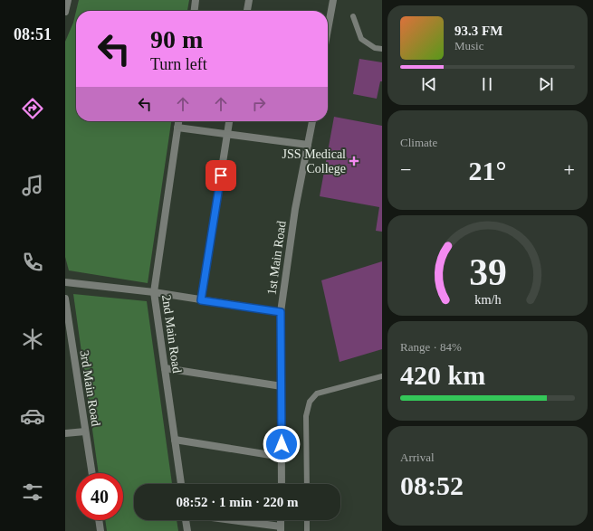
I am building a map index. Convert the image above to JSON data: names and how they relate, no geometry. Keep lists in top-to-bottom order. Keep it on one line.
{"streets":{"street":["1st Main Road","2nd Main Road","3rd Main Road"]},"places":{"health":["JSS Medical College"]},"page":{"tabs":"08:51","turn":["90 m","Turn left"],"song":["93.3 FM","Music"],"tile":["Climate",["Range · 84%","420 km"],["Arrival","08:52"]],"heat":["−","21°","+"],"limit":"40","trip":"08:52 · 1 min · 220 m","gauge":["39","km/h"]}}
